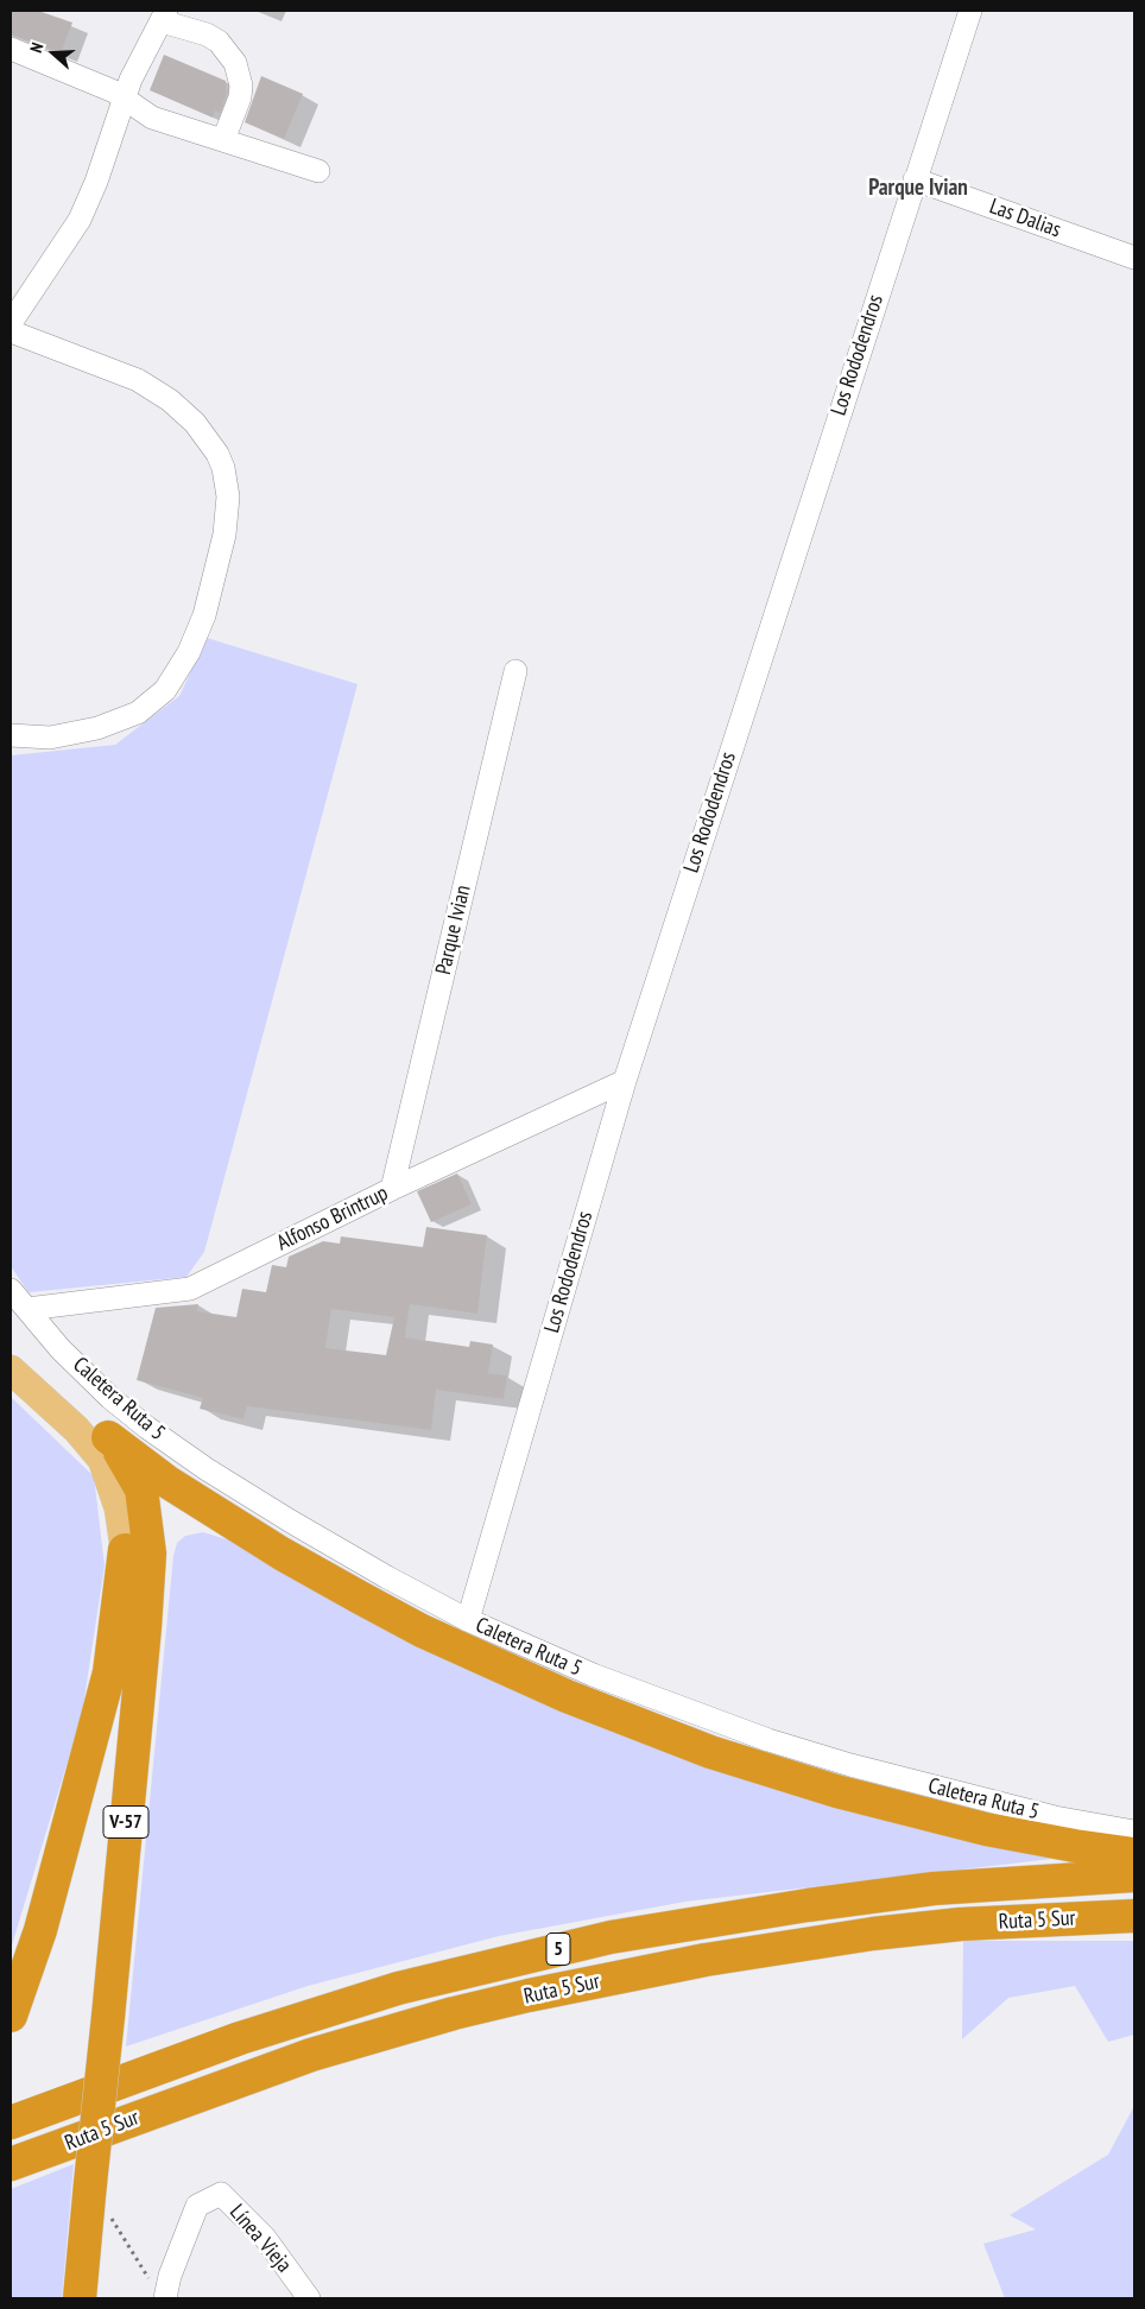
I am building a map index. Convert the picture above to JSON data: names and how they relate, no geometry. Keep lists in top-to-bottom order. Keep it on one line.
{"streets":{"highway":["V-57","Ruta 5 Sur","5"],"street":["Las Dalias","Los Rododendros","Parque Ivian","Alfonso Brintrup","Caletera Ruta 5","Línea Vieja"]},"crossings":[["Las Dalias","Los Rododendros"],["Los Rododendros","Alfonso Brintrup"],["Los Rododendros","Caletera Ruta 5"],["Parque Ivian","Alfonso Brintrup"],["Alfonso Brintrup","Caletera Ruta 5"]],"districts":["Parque Ivian"],"north":"left"}
